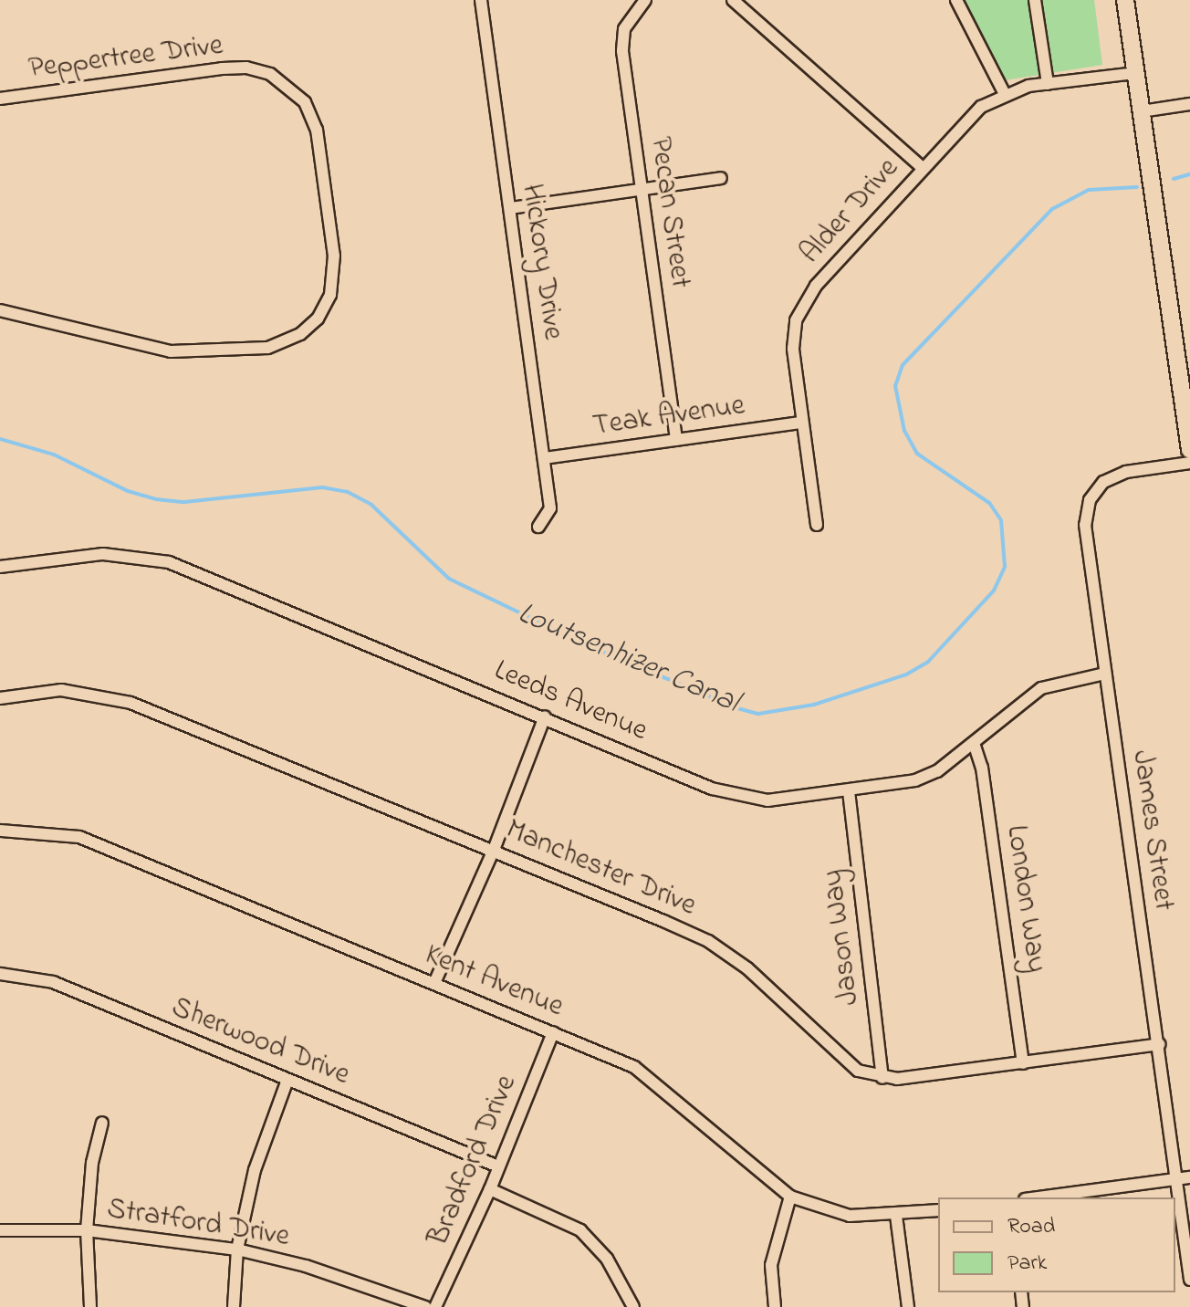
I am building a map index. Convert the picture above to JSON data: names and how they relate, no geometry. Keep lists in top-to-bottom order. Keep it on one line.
{"streets":{"street":["Peppertree Drive","Alder Drive","Pecan Street","Hickory Drive","Teak Avenue","Leeds Avenue","James Street","Manchester Drive","London Way","Jason Way","Kent Avenue","Sherwood Drive","Bradford Drive","Stratford Drive"]},"crossings":[["Alder Drive","Teak Avenue"],["Pecan Street","Teak Avenue"],["Hickory Drive","Teak Avenue"],["Leeds Avenue","James Street"],["Leeds Avenue","London Way"],["Leeds Avenue","Jason Way"],["Manchester Drive","Jason Way"],["Kent Avenue","Bradford Drive"],["Sherwood Drive","Bradford Drive"]],"water":["Loutsenhizer Canal"],"legend":["Road","Park"]}
